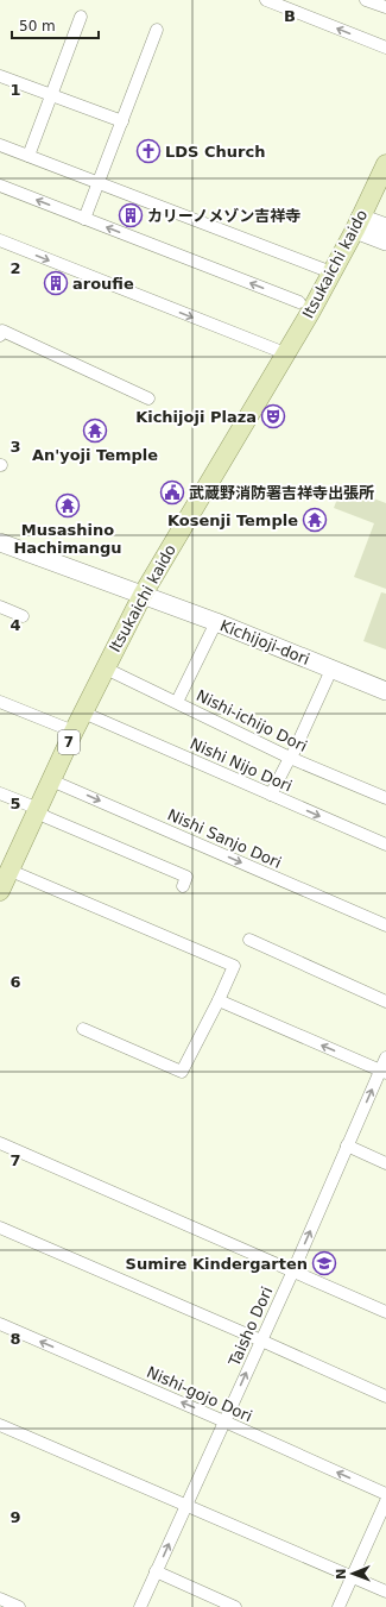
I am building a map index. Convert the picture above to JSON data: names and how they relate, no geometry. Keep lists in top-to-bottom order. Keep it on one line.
{"streets":{"main road":["Itsukaichi kaido","Kichijoji-dori","7"],"street":["Nishi-ichijo Dori","Nishi Nijo Dori","Nishi Sanjo Dori","Taisho Dori","Nishi-gojo Dori"]},"crossings":[["Itsukaichi kaido","Kichijoji-dori"],["Itsukaichi kaido","Nishi-ichijo Dori"],["Itsukaichi kaido","Nishi Nijo Dori"],["Itsukaichi kaido","Nishi Sanjo Dori"],["Taisho Dori","Nishi-gojo Dori"]],"one_way":["Nishi Nijo Dori","Taisho Dori"],"places":{"church":["LDS Church"],"building":["カリーノメゾン吉祥寺","aroufie"],"theatre":["Kichijoji Plaza"],"temple":["An'yoji Temple","Musashino Hachimangu","Kosenji Temple"],"public building":["武蔵野消防署吉祥寺出張所"],"school or university":["Sumire Kindergarten"]},"scale_bar":"50 m","north":"left","grid":{"columns":["B"],"rows":["1","2","3","4","5","6","7","8","9"]}}
